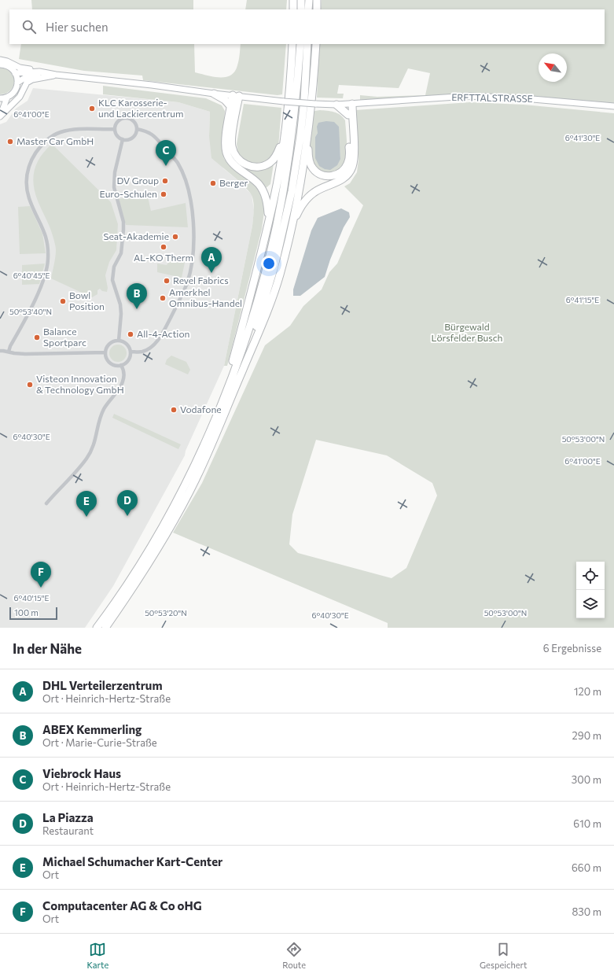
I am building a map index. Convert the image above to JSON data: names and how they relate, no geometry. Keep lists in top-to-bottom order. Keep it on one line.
{"streets":{"main road":["ERFTTALSTRASSE"]},"parks":["Bürgewald Lörsfelder Busch"],"places":["KLC Karosserie- und Lackiercentrum","Master Car GmbH","DV Group","Berger","Euro-Schulen","Seat-Akademie","AL-KO Therm","Revel Fabrics","Amerkhel Omnibus-Handel","Bowl Position","All-4-Action","Balance Sportparc","Visteon Innovation & Technology GmbH","Vodafone"],"scale_bar":"100 m","north":"top left","page":{"search":"Hier suchen","pins":["C","A","B","D","E","F"],"scale":"100 m","heading":["In der Nähe","6 Ergebnisse"],"list":[{"mark":"A","name":"DHL Verteilerzentrum","note":"Ort · Heinrich-Hertz-Straße","value":"120 m"},{"mark":"B","name":"ABEX Kemmerling","note":"Ort · Marie-Curie-Straße","value":"290 m"},{"mark":"C","name":"Viebrock Haus","note":"Ort · Heinrich-Hertz-Straße","value":"300 m"},{"mark":"D","name":"La Piazza","note":"Restaurant","value":"610 m"},{"mark":"E","name":"Michael Schumacher Kart-Center","note":"Ort","value":"660 m"},{"mark":"F","name":"Computacenter AG & Co oHG","note":"Ort","value":"830 m"}],"nav":["Karte","Route","Gespeichert"]},"coordinates":["6°41'00\"E","6°41'30\"E","6°40'45\"E","6°41'15\"E","50°53'40\"N","6°40'30\"E","50°53'00\"N","6°40'15\"E","50°53'20\"N"]}
